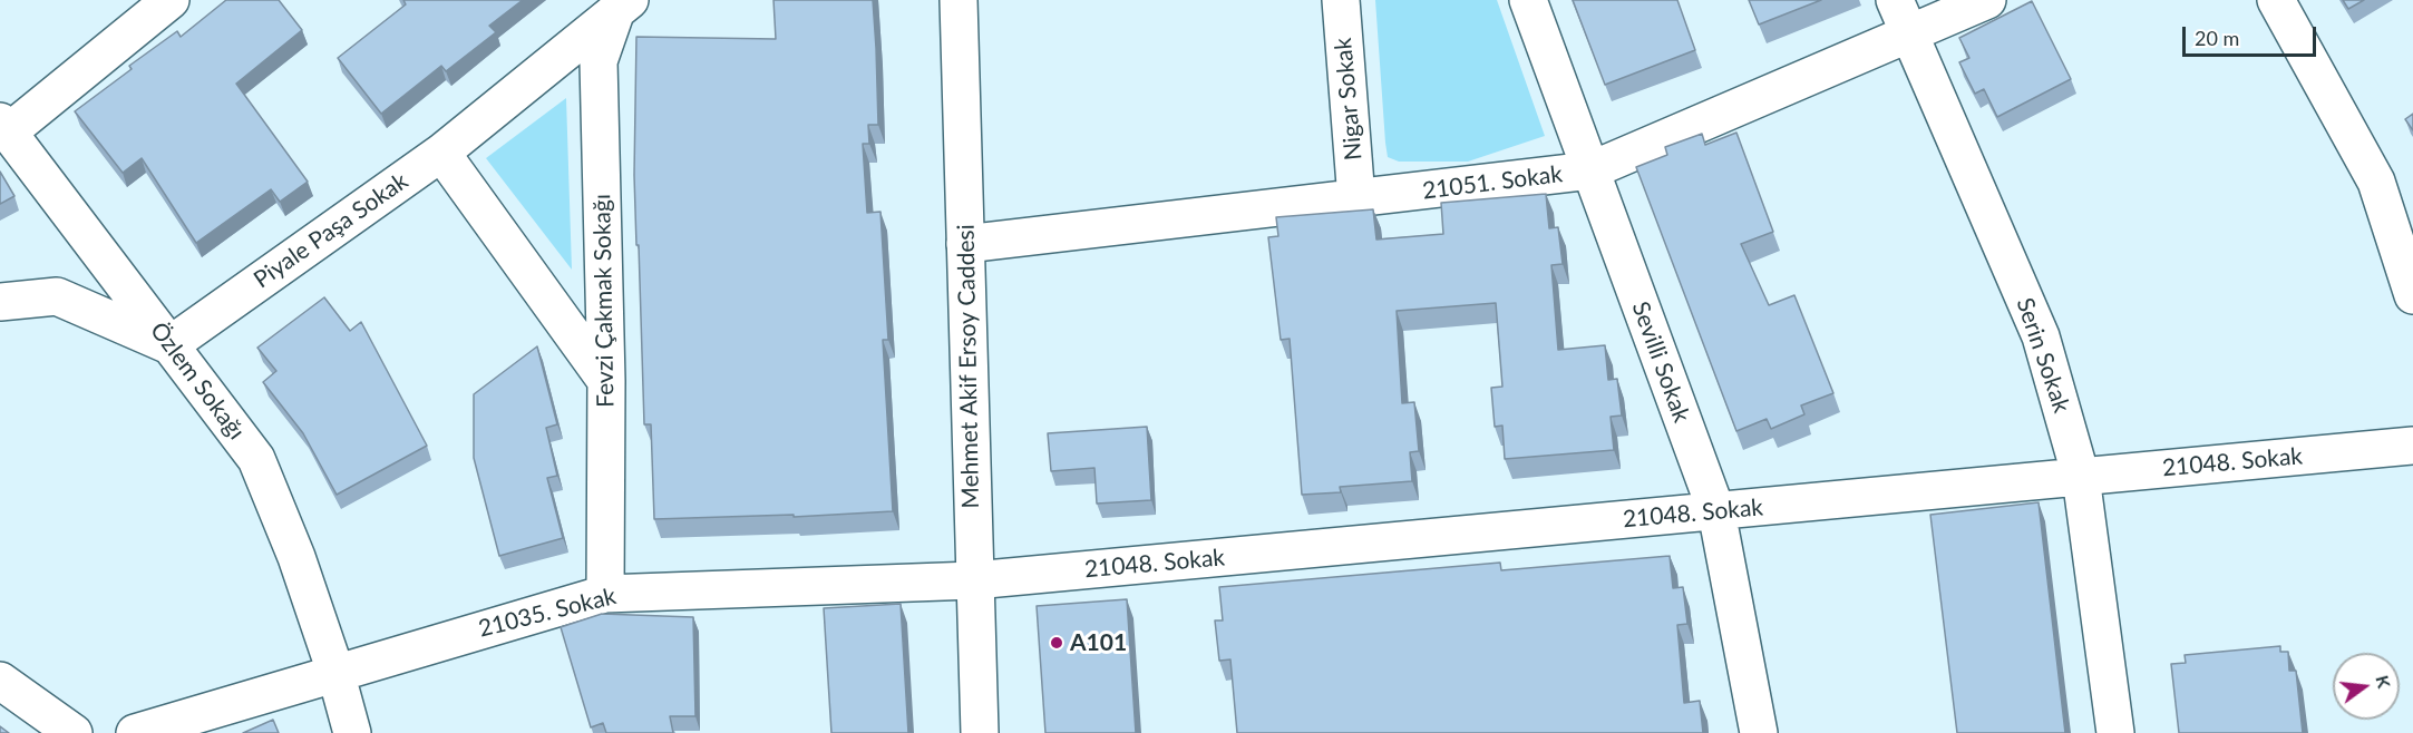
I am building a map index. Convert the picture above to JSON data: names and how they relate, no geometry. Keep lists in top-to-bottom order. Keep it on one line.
{"streets":{"street":["Nigar Sokak","21051. Sokak","Piyale Paşa Sokak","Fevzi Çakmak Sokağı","Serin Sokak","Sevilli Sokak","Mehmet Akif Ersoy Caddesi","Özlem Sokağı","21048. Sokak","21035. Sokak"]},"crossings":[["Nigar Sokak","21051. Sokak"],["21051. Sokak","Serin Sokak"],["21051. Sokak","Sevilli Sokak"],["21051. Sokak","Mehmet Akif Ersoy Caddesi"],["Piyale Paşa Sokak","Fevzi Çakmak Sokağı"],["Piyale Paşa Sokak","Özlem Sokağı"],["Fevzi Çakmak Sokağı","21035. Sokak"],["Serin Sokak","21048. Sokak"],["Sevilli Sokak","21048. Sokak"],["Mehmet Akif Ersoy Caddesi","21048. Sokak"],["Mehmet Akif Ersoy Caddesi","21035. Sokak"],["Özlem Sokağı","21035. Sokak"],["21048. Sokak","21035. Sokak"]],"places":["A101"],"scale_bar":"20 m","north":"right"}
